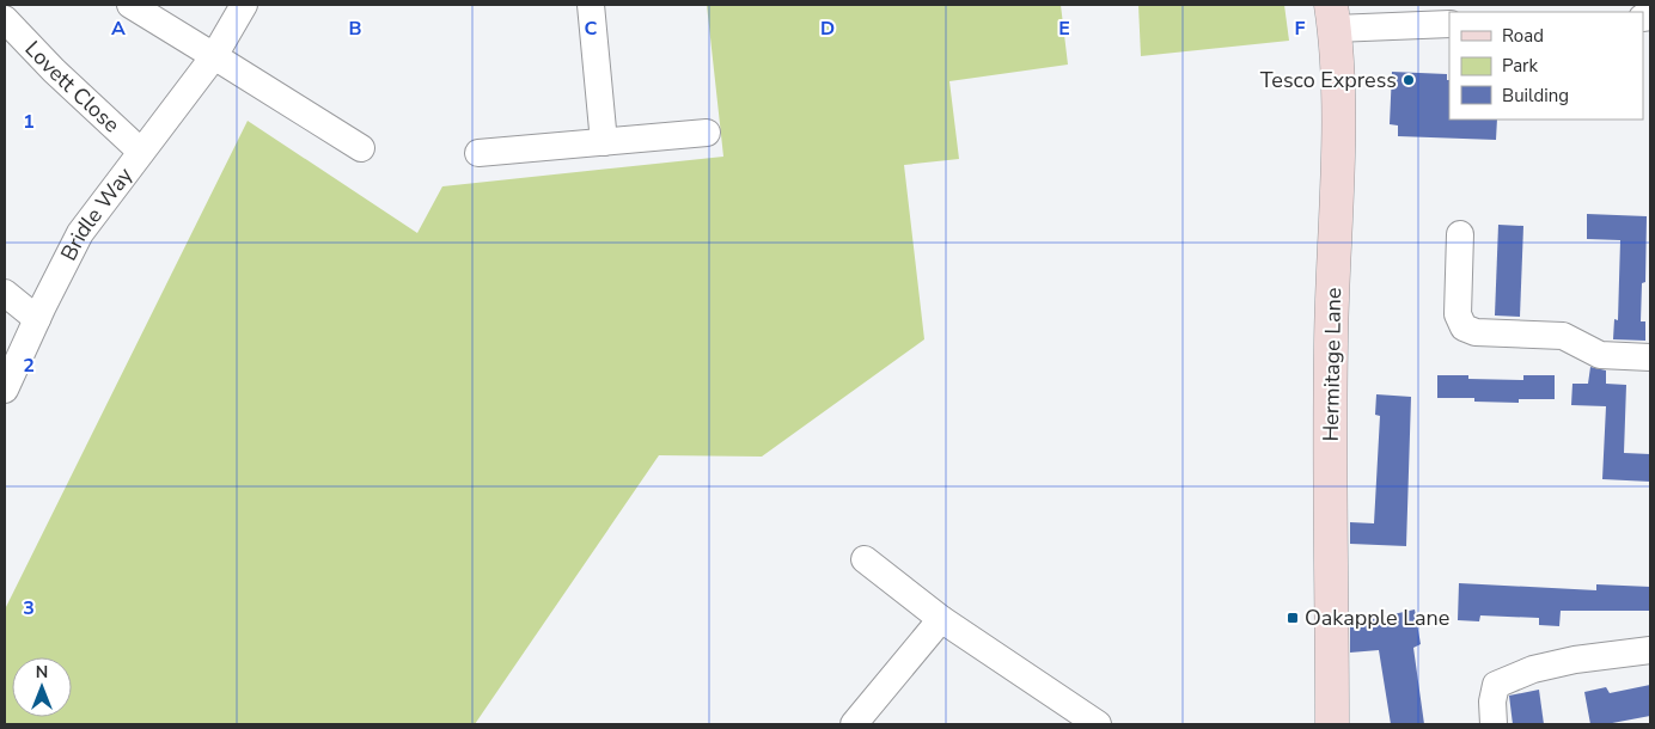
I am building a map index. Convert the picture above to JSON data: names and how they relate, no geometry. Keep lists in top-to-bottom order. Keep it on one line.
{"streets":{"main road":["Hermitage Lane"],"street":["Lovett Close","Bridle Way"]},"crossings":[["Lovett Close","Bridle Way"]],"places":{"other":["Tesco Express"],"transit":["Oakapple Lane"]},"legend":["Road","Park","Building"],"north":"top","grid":{"columns":["A","B","C","D","E","F"],"rows":["1","2","3"]}}
